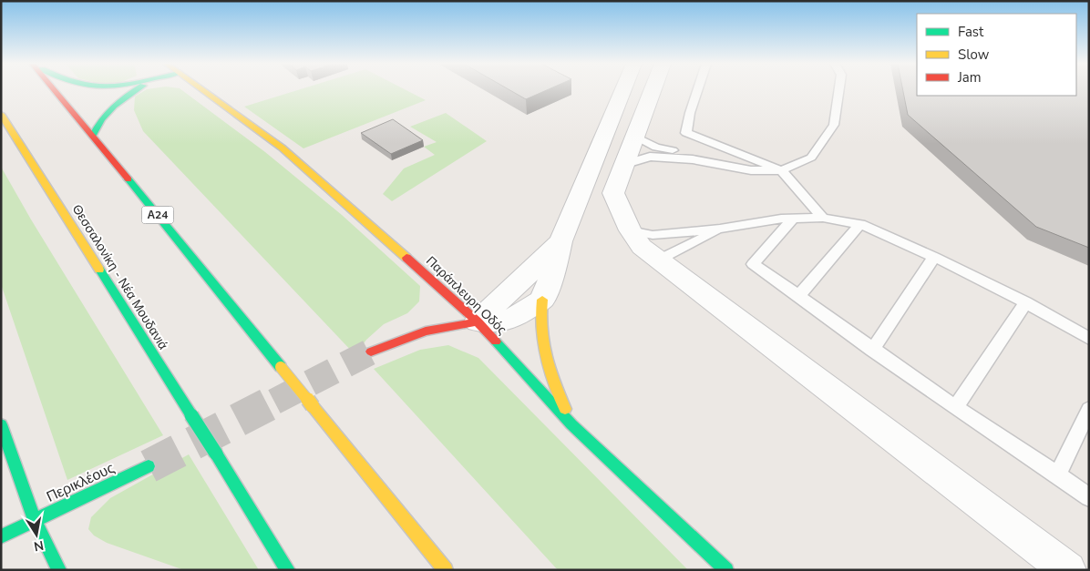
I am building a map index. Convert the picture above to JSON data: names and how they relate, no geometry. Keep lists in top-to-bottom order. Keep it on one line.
{"streets":{"main road":["Α24","Θεσσαλονίκη - Νέα Μουδανιά","Παράπλευρη Οδός","Περικλέους"]},"legend":["Fast","Slow","Jam"],"north":"bottom"}
